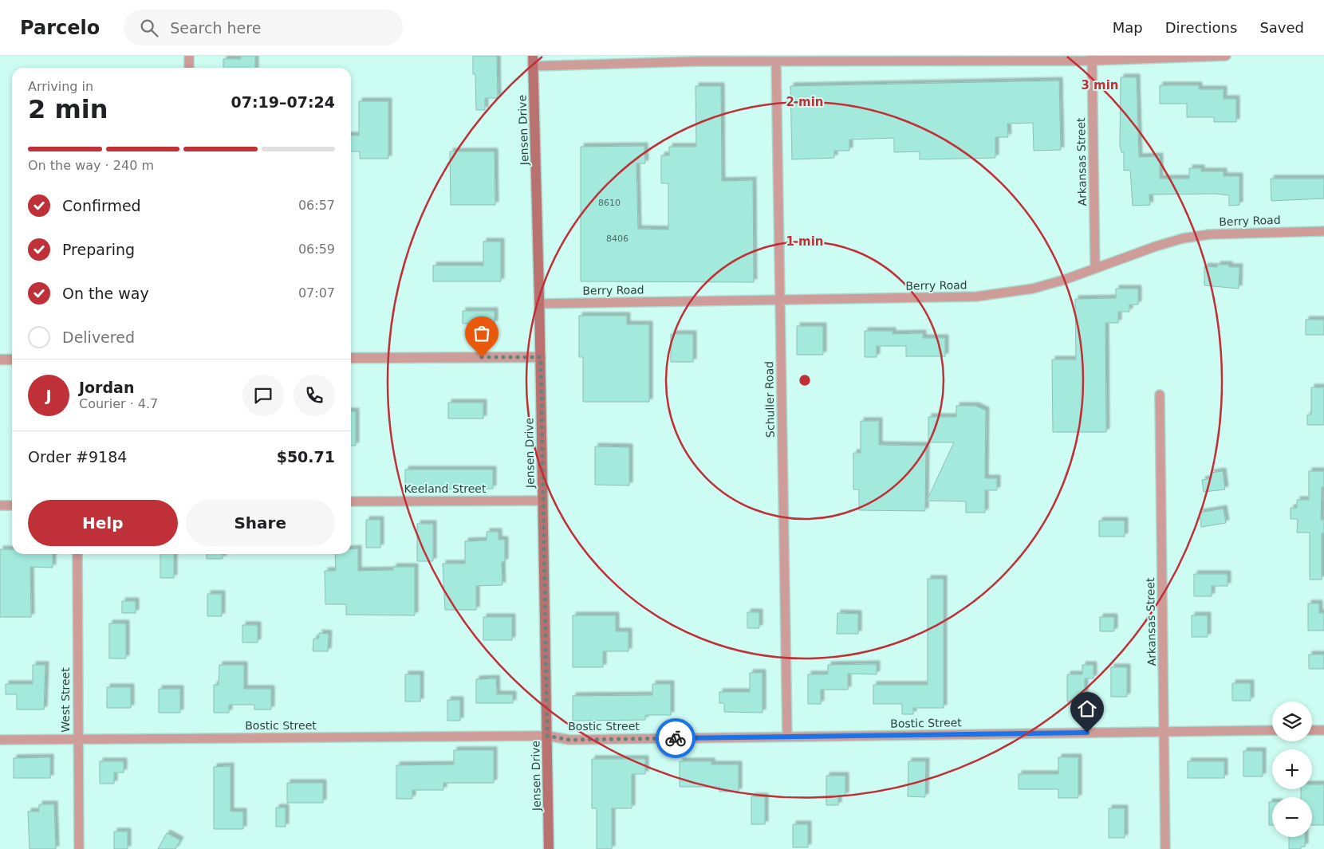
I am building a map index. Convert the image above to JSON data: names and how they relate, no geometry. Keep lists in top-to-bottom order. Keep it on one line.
{"streets":{"main road":["Jensen Drive"],"street":["Arkansas Street","Berry Road","Schuller Road","Keeland Street","West Street","Bostic Street"]},"crossings":[["Jensen Drive","Berry Road"],["Jensen Drive","Keeland Street"],["Jensen Drive","Bostic Street"],["Arkansas Street","Berry Road"],["Arkansas Street","Bostic Street"],["Berry Road","Schuller Road"],["Schuller Road","Bostic Street"],["West Street","Bostic Street"]],"house_numbers":["8610","8406"],"page":{"header":"Parcelo","search":"Search here","nav":["Map","Directions","Saved"],"heading":["2 min","Arriving in","07:19–07:24"],"panel":["Jordan","Courier · 4.7","Order #9184","$50.71"],"bar":"On the way · 240 m","list":[["Confirmed","06:57"],["Preparing","06:59"],["On the way","07:07"],"Delivered"],"round":"J","buttons":["Help","Share"],"map_buttons":["+","−"]},"rings":["3 min","2 min","1 min"]}
